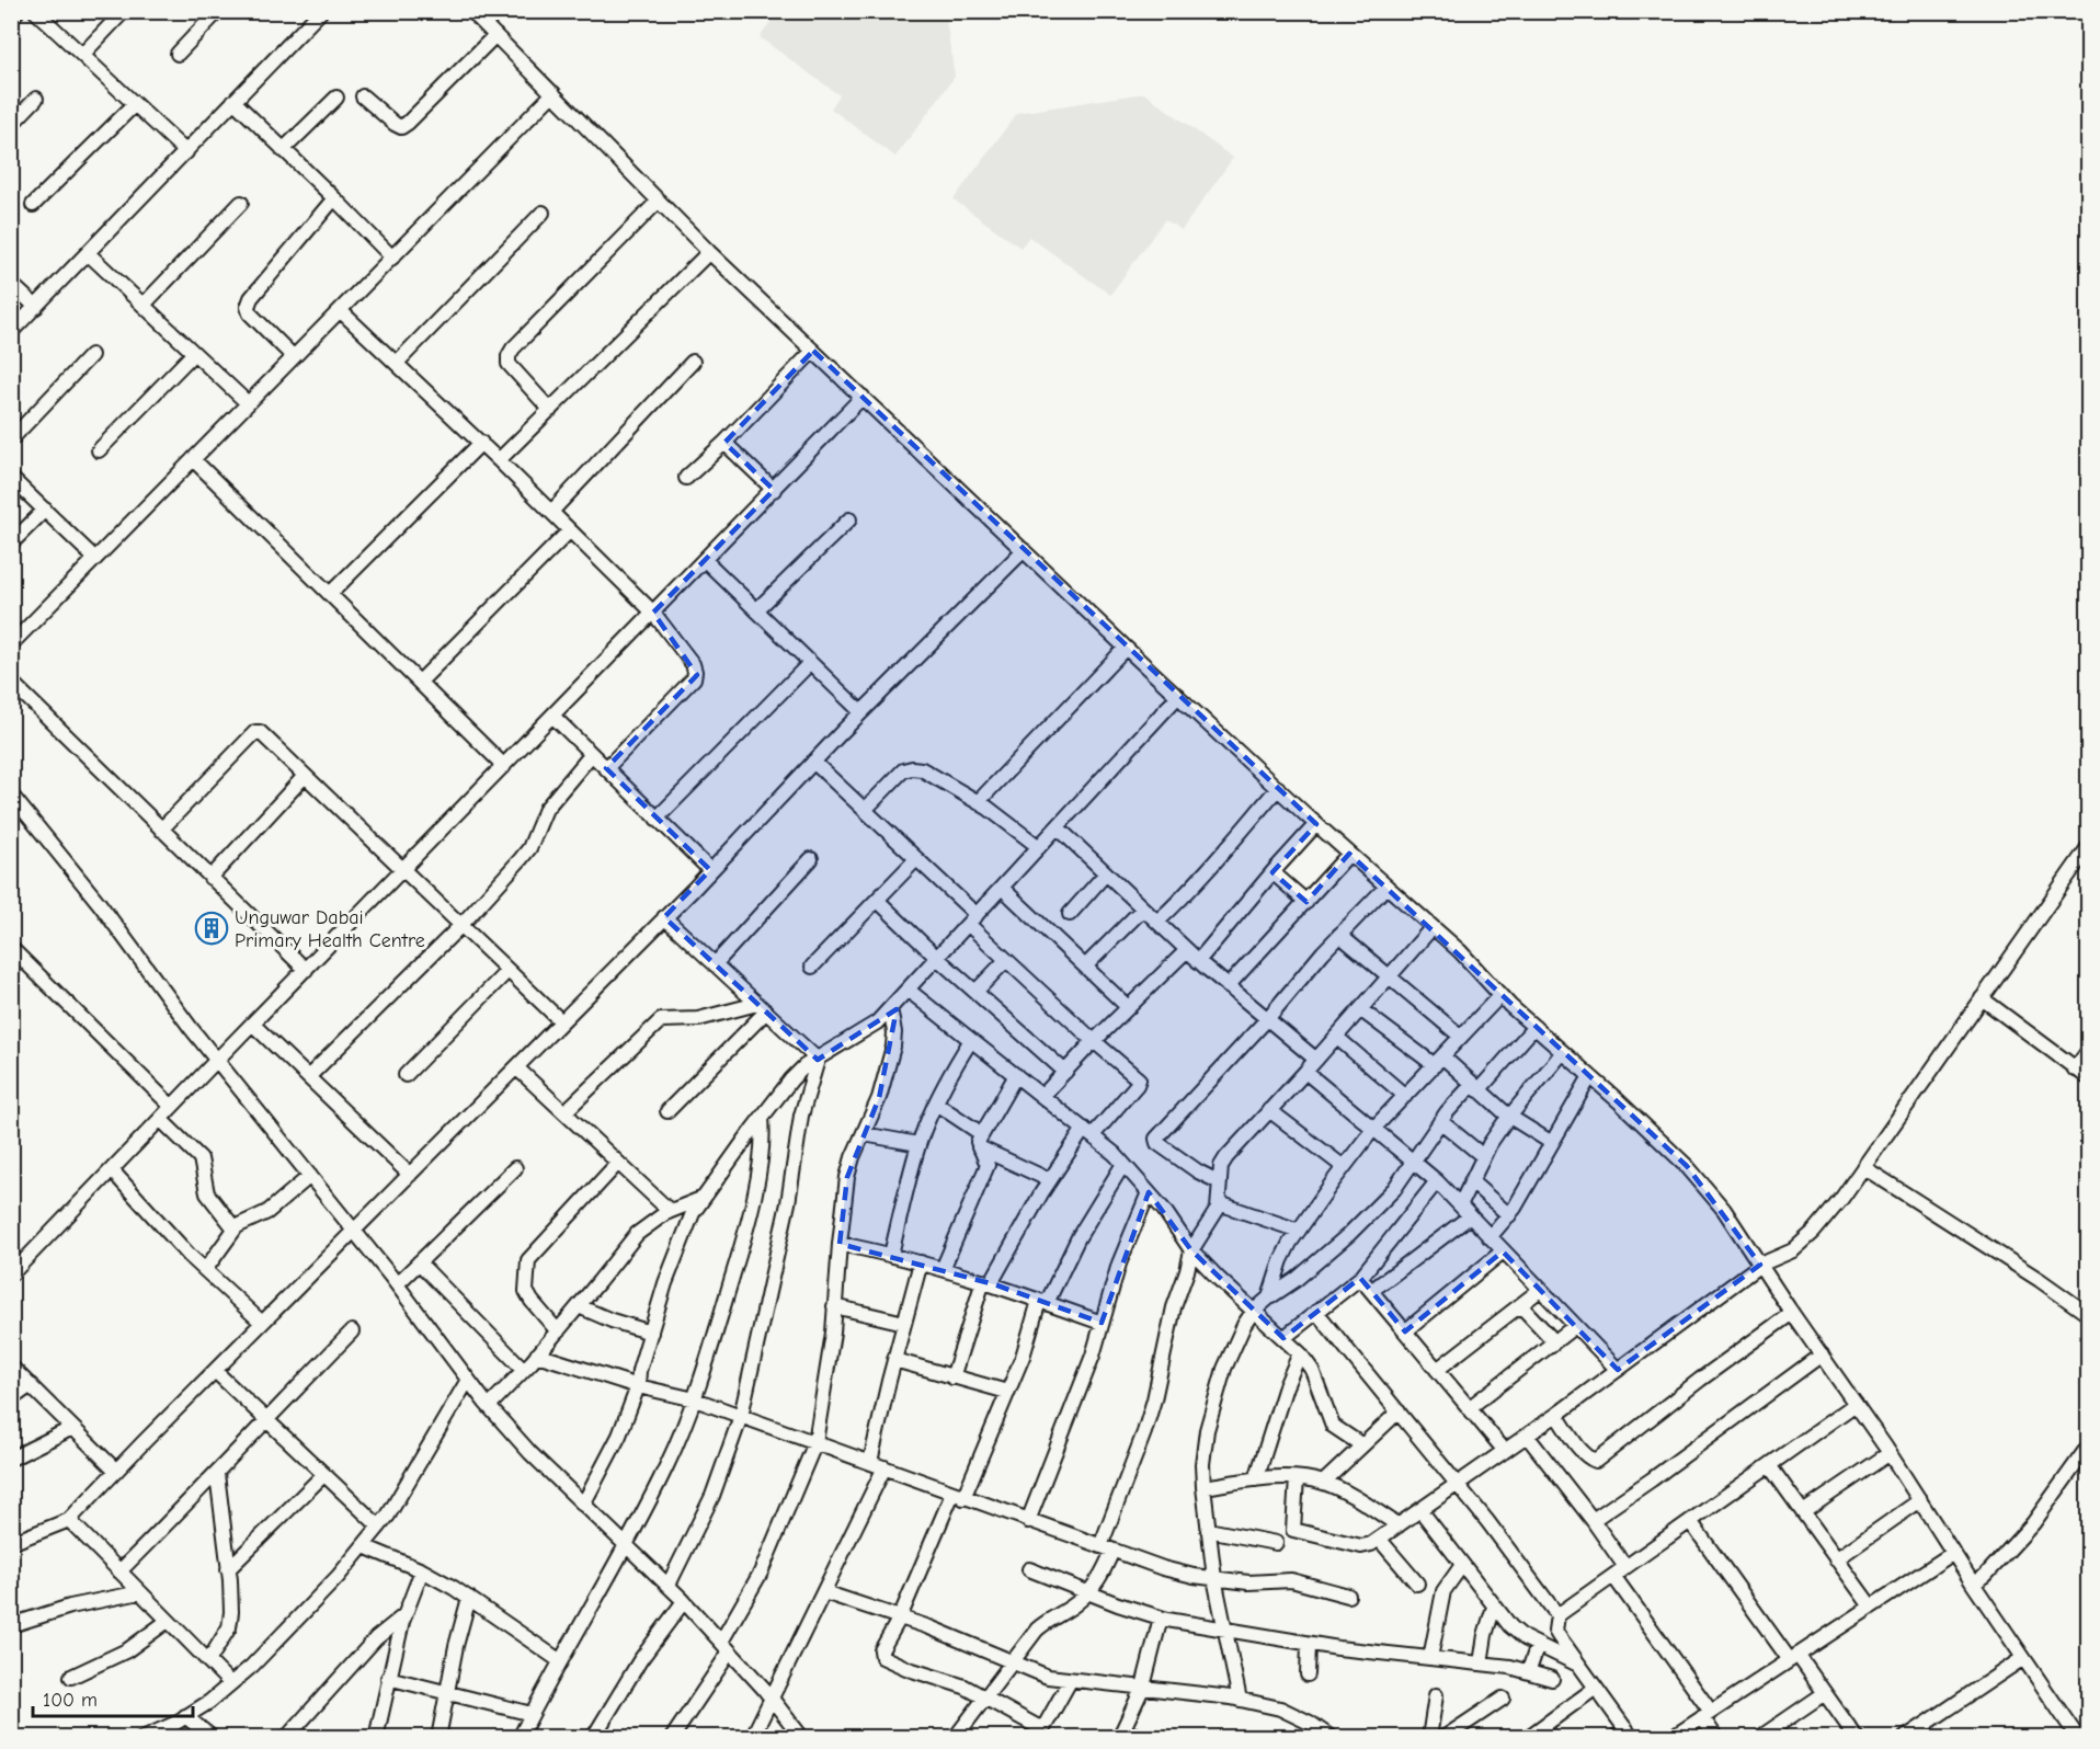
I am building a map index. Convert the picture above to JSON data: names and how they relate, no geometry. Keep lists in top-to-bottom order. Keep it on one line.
{"places":{"building":["Unguwar Dabai Primary Health Centre"]},"scale_bar":"100 m"}
